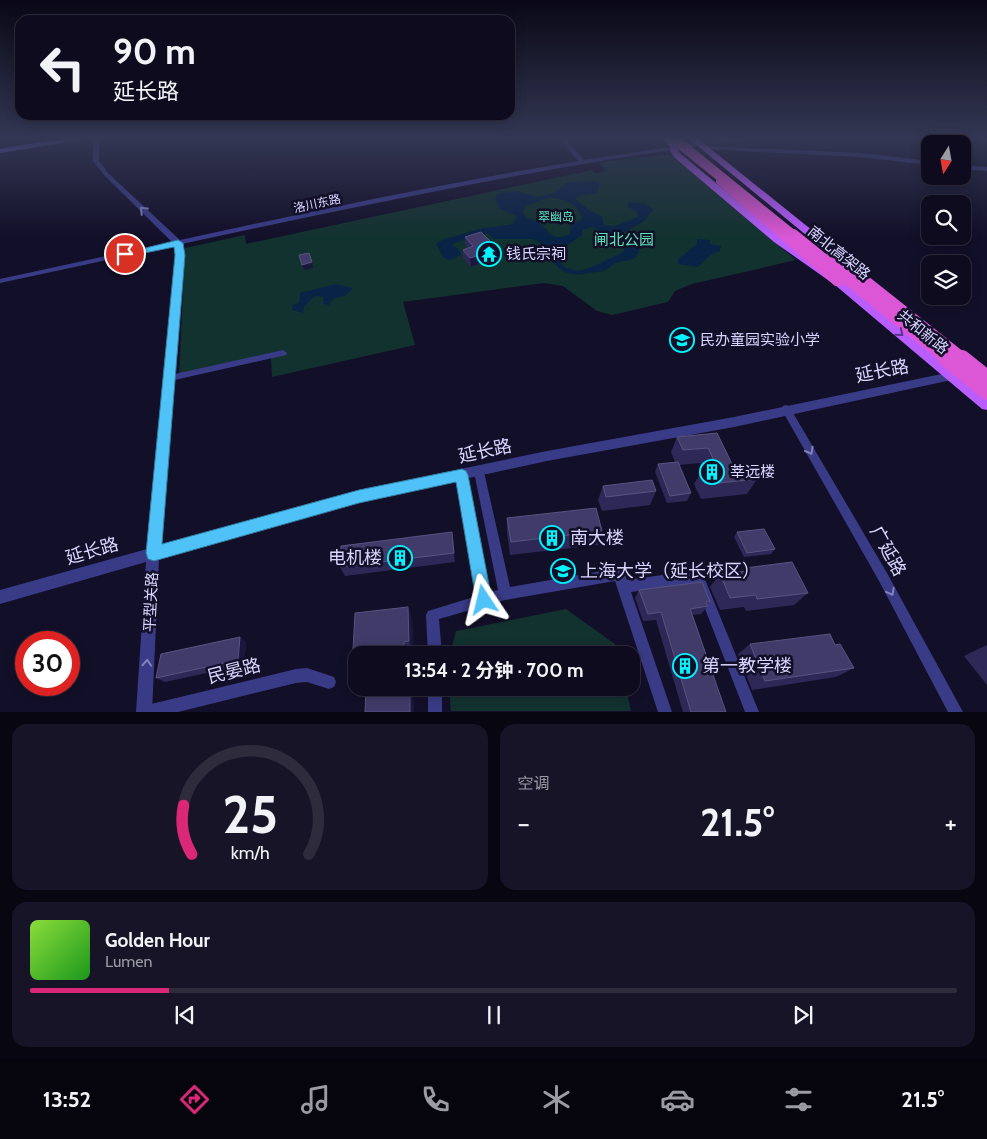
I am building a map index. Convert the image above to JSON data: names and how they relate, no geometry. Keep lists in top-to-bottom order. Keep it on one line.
{"streets":{"highway":["南北高架路"],"main road":["共和新路"],"street":["洛川东路","延长路","广延路","平型关路","民晏路"]},"crossings":[["洛川东路","平型关路"],["南北高架路","共和新路"],["南北高架路","延长路"],["共和新路","延长路"],["延长路","广延路"],["延长路","平型关路"],["平型关路","民晏路"]],"one_way":["广延路"],"parks":["翠幽岛","闸北公园"],"places":{"temple":["钱氏宗祠"],"school or university":["民办童园实验小学","上海大学（延长校区）"],"building":["莘远楼","南大楼","电机楼","第一教学楼"]},"north":"bottom","page":{"turn":["90 m","延长路"],"limit":"30","trip":"13:54 · 2 分钟 · 700 m","tile":"空调","heat":["−","21.5°","+"],"song":["Golden Hour","Lumen"],"tabs":["13:52","21.5°"],"gauge":["25","km/h"]}}
